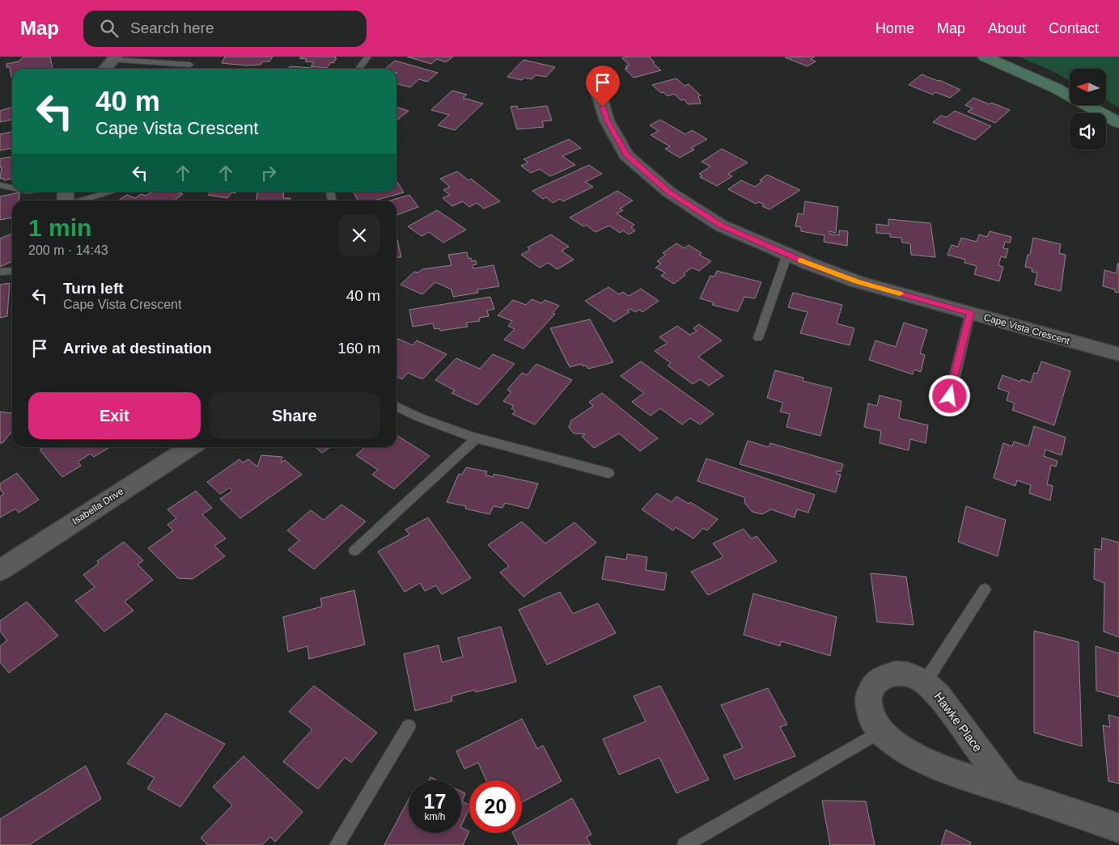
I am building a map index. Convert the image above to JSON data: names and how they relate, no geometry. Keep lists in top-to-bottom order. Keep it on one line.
{"streets":{"street":["Cape Vista Crescent","Isabella Drive","Hawke Place"]},"north":"left","page":{"header":"Map","search":"Search here","nav":["Home","Map","About","Contact"],"turn":["40 m","Cape Vista Crescent"],"heading":["1 min","200 m · 14:43"],"list":[{"name":"Turn left","note":"Cape Vista Crescent","value":"40 m"},{"name":"Arrive at destination","value":"160 m"}],"buttons":["Exit","Share"],"speed":"17 km/h","limit":"20"}}
